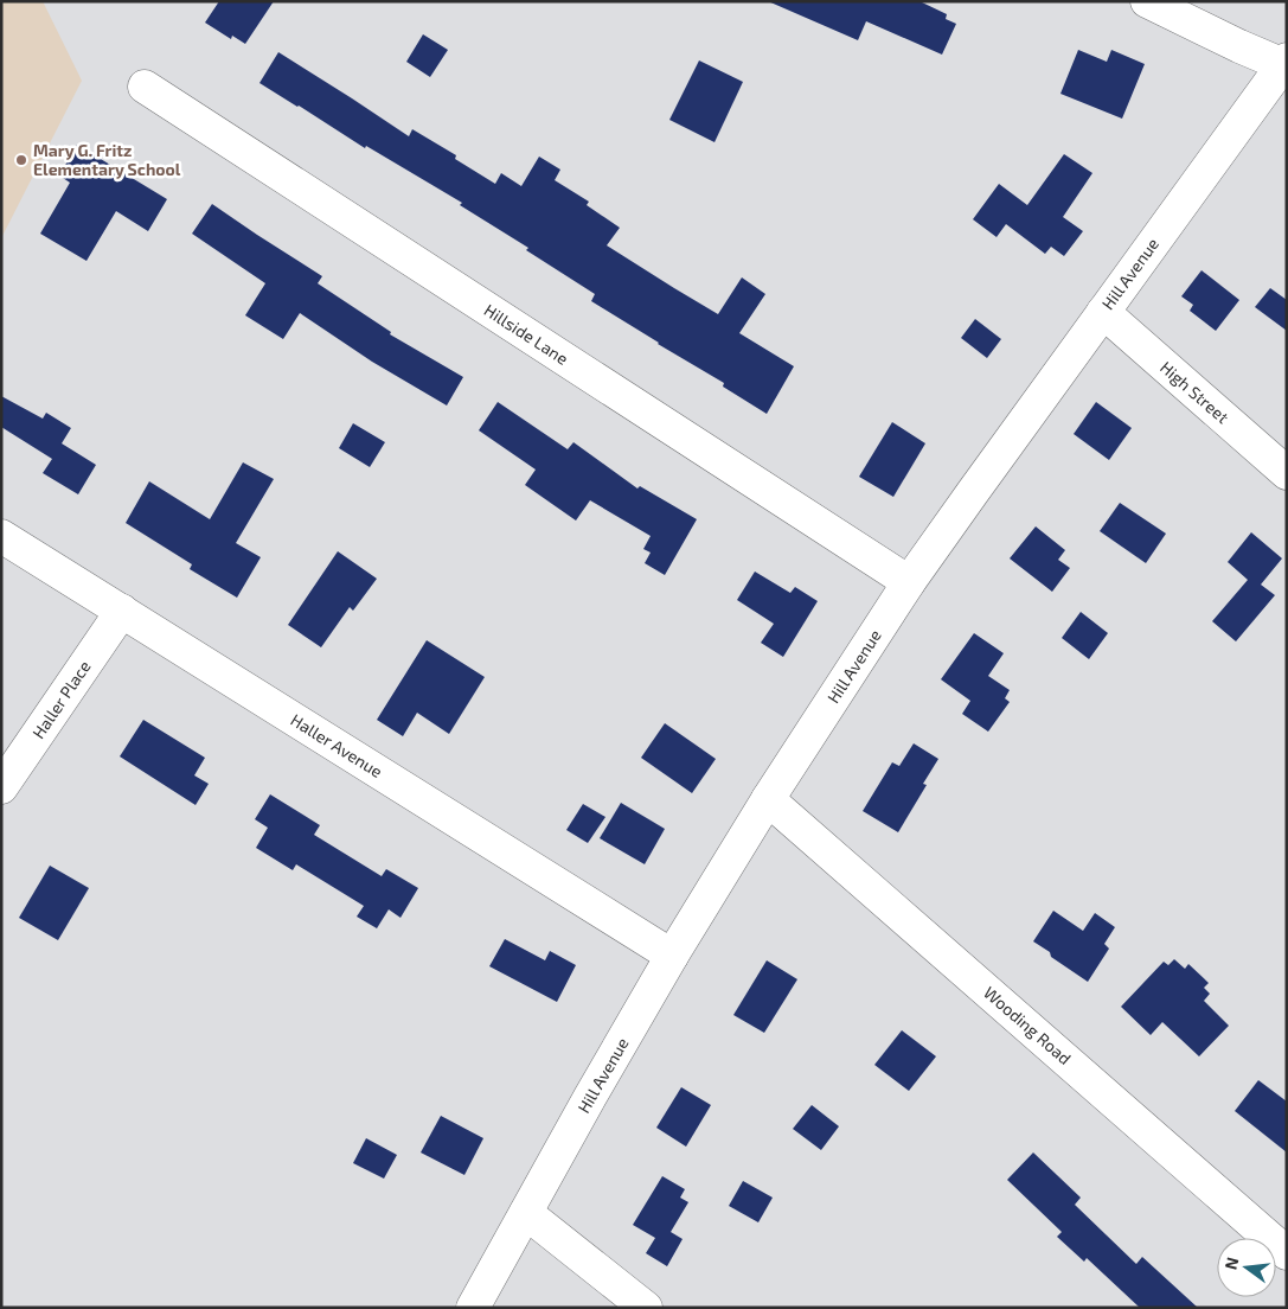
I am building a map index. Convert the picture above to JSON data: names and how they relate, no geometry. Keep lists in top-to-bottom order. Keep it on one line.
{"streets":{"street":["Hill Avenue","Hillside Lane","High Street","Haller Place","Haller Avenue","Wooding Road"]},"crossings":[["Hill Avenue","Hillside Lane"],["Hill Avenue","High Street"],["Hill Avenue","Haller Avenue"],["Hill Avenue","Wooding Road"],["Haller Place","Haller Avenue"]],"places":["Mary G. Fritz Elementary School"],"north":"left"}
